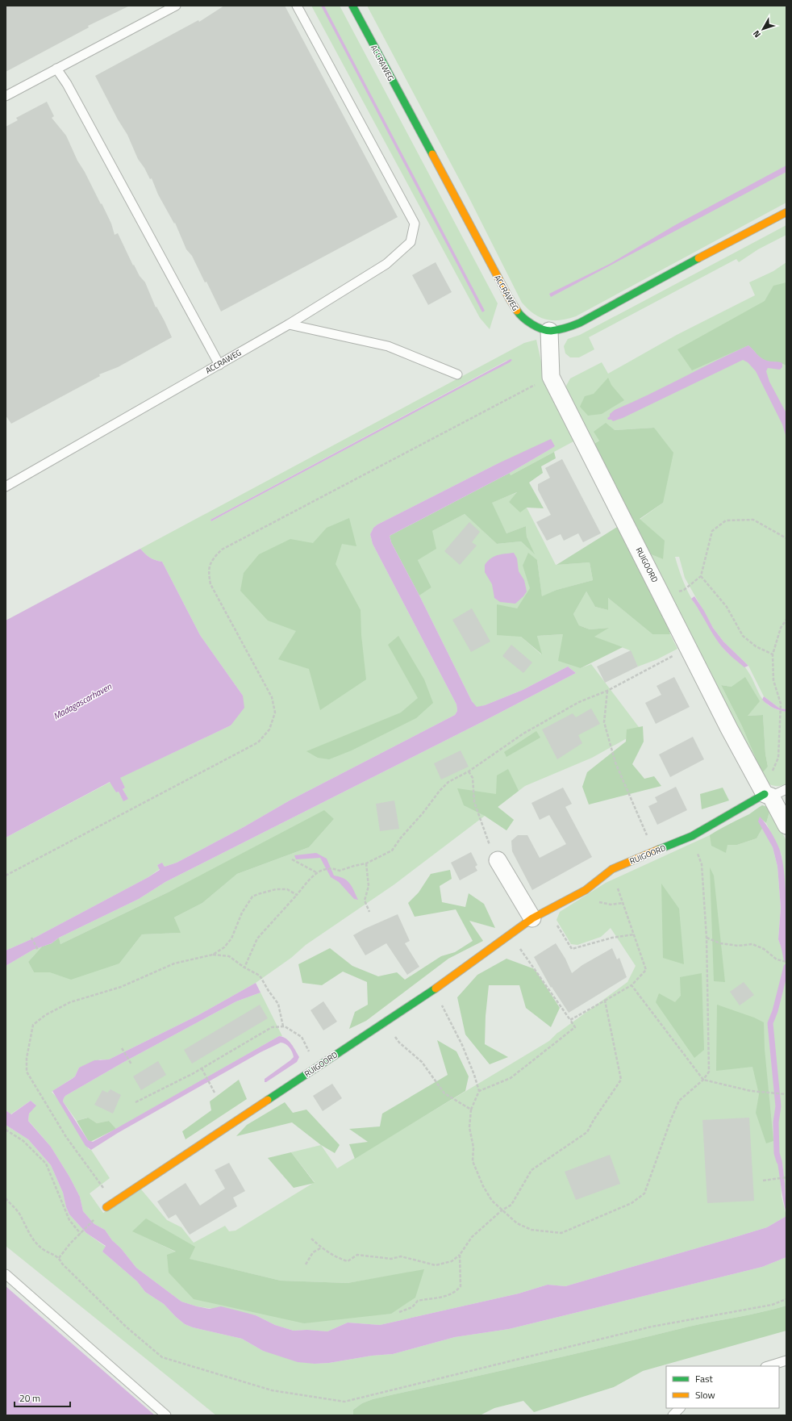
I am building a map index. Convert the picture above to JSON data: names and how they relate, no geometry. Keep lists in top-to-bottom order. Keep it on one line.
{"streets":{"street":["ACCRAWEG","RUIGOORD"]},"crossings":[["ACCRAWEG","RUIGOORD"]],"water":["Madagascarhaven"],"legend":["Fast","Slow"],"scale_bar":"20 m","north":"bottom left"}
